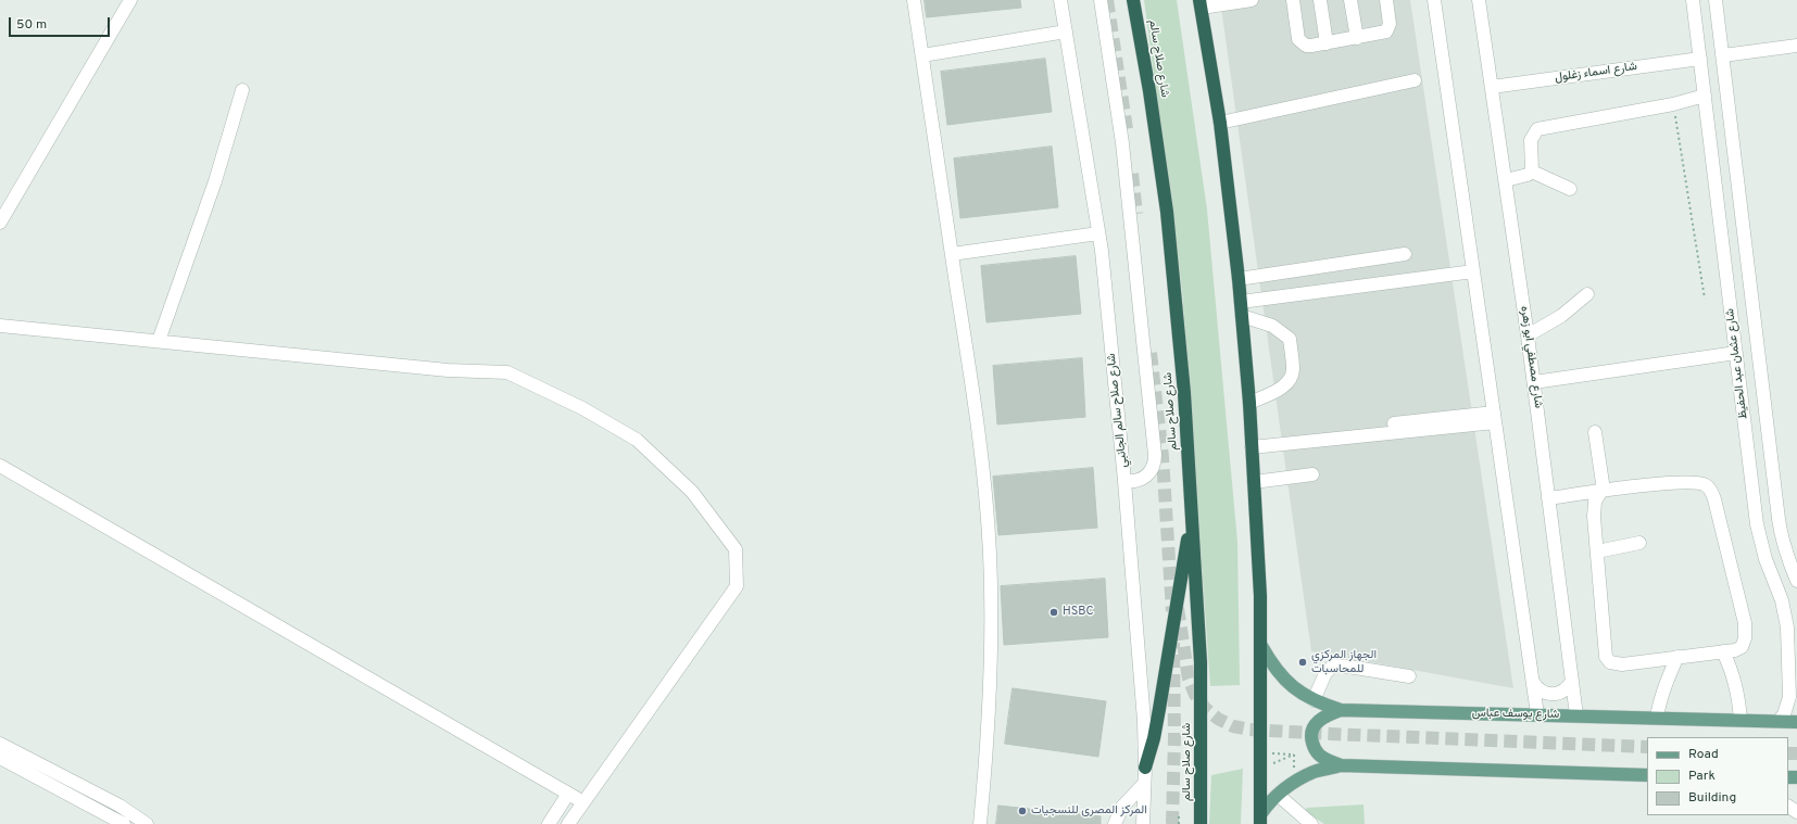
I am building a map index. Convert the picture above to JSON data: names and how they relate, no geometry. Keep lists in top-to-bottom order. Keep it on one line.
{"streets":{"highway":["شارع صلاح سالم"],"main road":["شارع يوسف عباس"],"street":["شارع اسماء زغلول","شارع مصطفي ابو زهره","شارع عثمان عبد الحفيظ","شارع صلاح سالم الجانبي"]},"crossings":[["شارع اسماء زغلول","شارع مصطفي ابو زهره"],["شارع اسماء زغلول","شارع عثمان عبد الحفيظ"],["شارع مصطفي ابو زهره","شارع يوسف عباس"],["شارع عثمان عبد الحفيظ","شارع يوسف عباس"]],"places":["HSBC","الجهاز المركزي للمحاسبات","المركز المصرى للنسجيات"],"legend":["Road","Park","Building"],"scale_bar":"50 m"}
